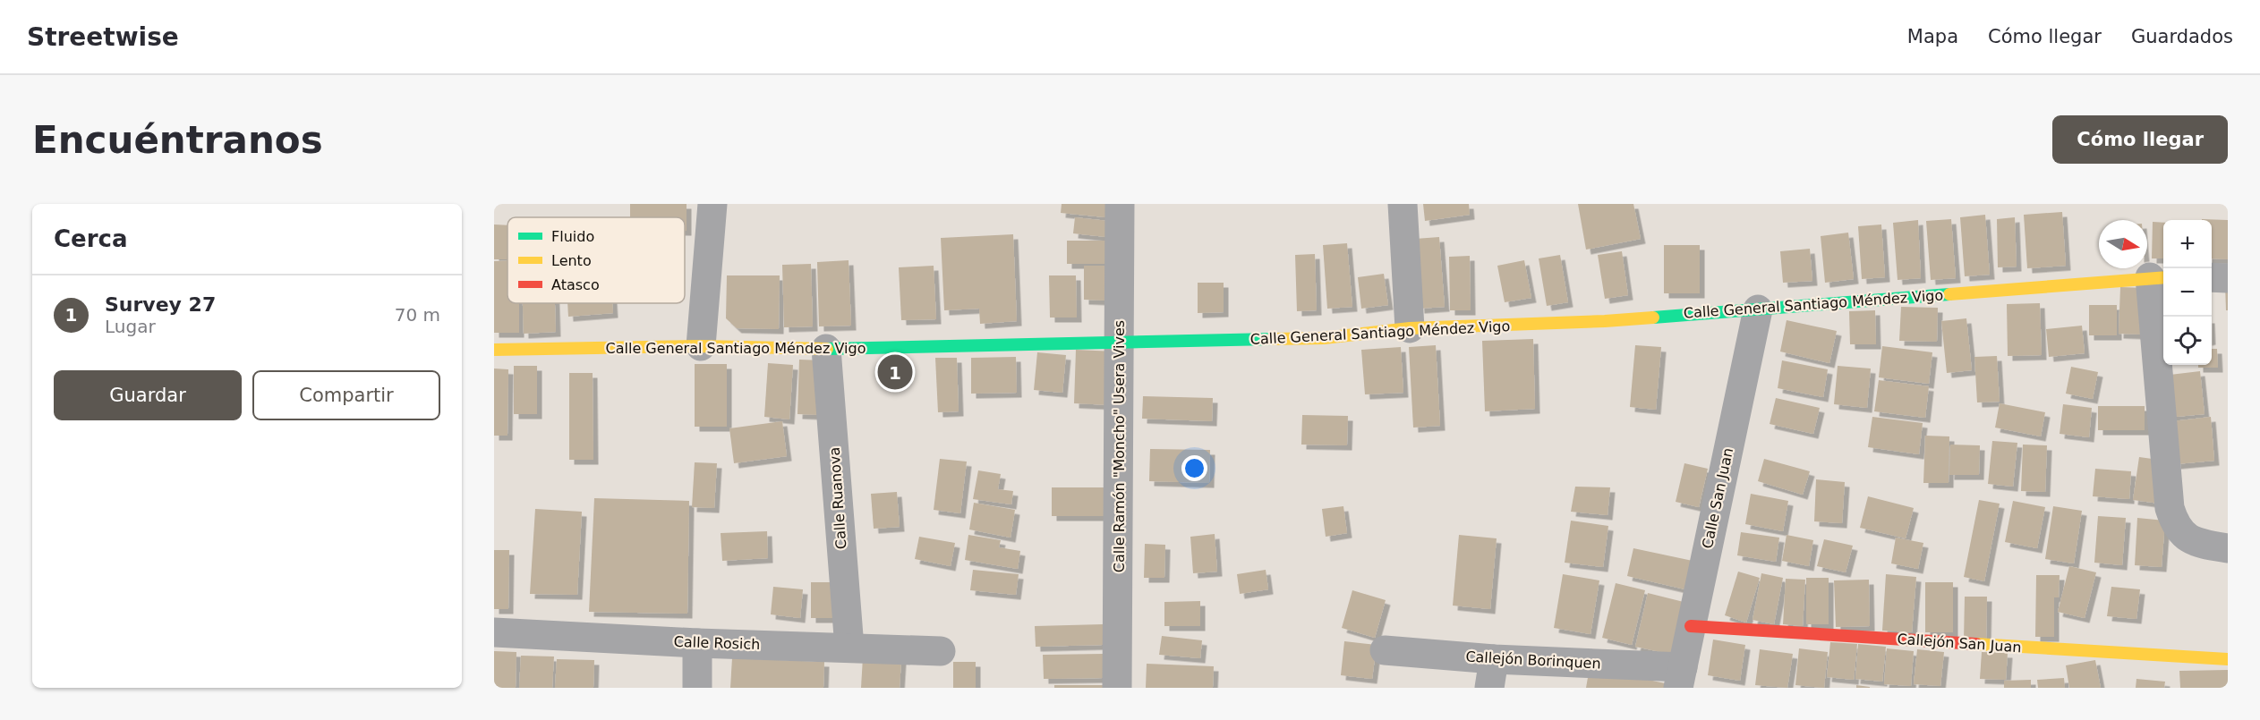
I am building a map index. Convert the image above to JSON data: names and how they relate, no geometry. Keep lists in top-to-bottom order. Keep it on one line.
{"streets":{"street":["Calle General Santiago Méndez Vigo","Calle Ramón \"Moncho\" Usera Vives","Calle Ruanova","Calle San Juan","Calle Rosich","Callejón San Juan","Callejón Borinquen"]},"crossings":[["Calle General Santiago Méndez Vigo","Calle Ramón \"Moncho\" Usera Vives"],["Calle General Santiago Méndez Vigo","Calle Ruanova"],["Calle General Santiago Méndez Vigo","Calle San Juan"],["Calle Ruanova","Calle Rosich"],["Calle San Juan","Callejón San Juan"],["Calle San Juan","Callejón Borinquen"]],"legend":["Fluido","Lento","Atasco"],"north":"right","page":{"header":"Streetwise","nav":["Mapa","Cómo llegar","Guardados"],"buttons":["Cómo llegar",["Guardar","Compartir"]],"title":"Encuéntranos","heading":"Cerca","map_buttons":["+","−"],"list":[{"mark":"1","name":"Survey 27","note":"Lugar","value":"70 m"}],"pins":"1"}}
